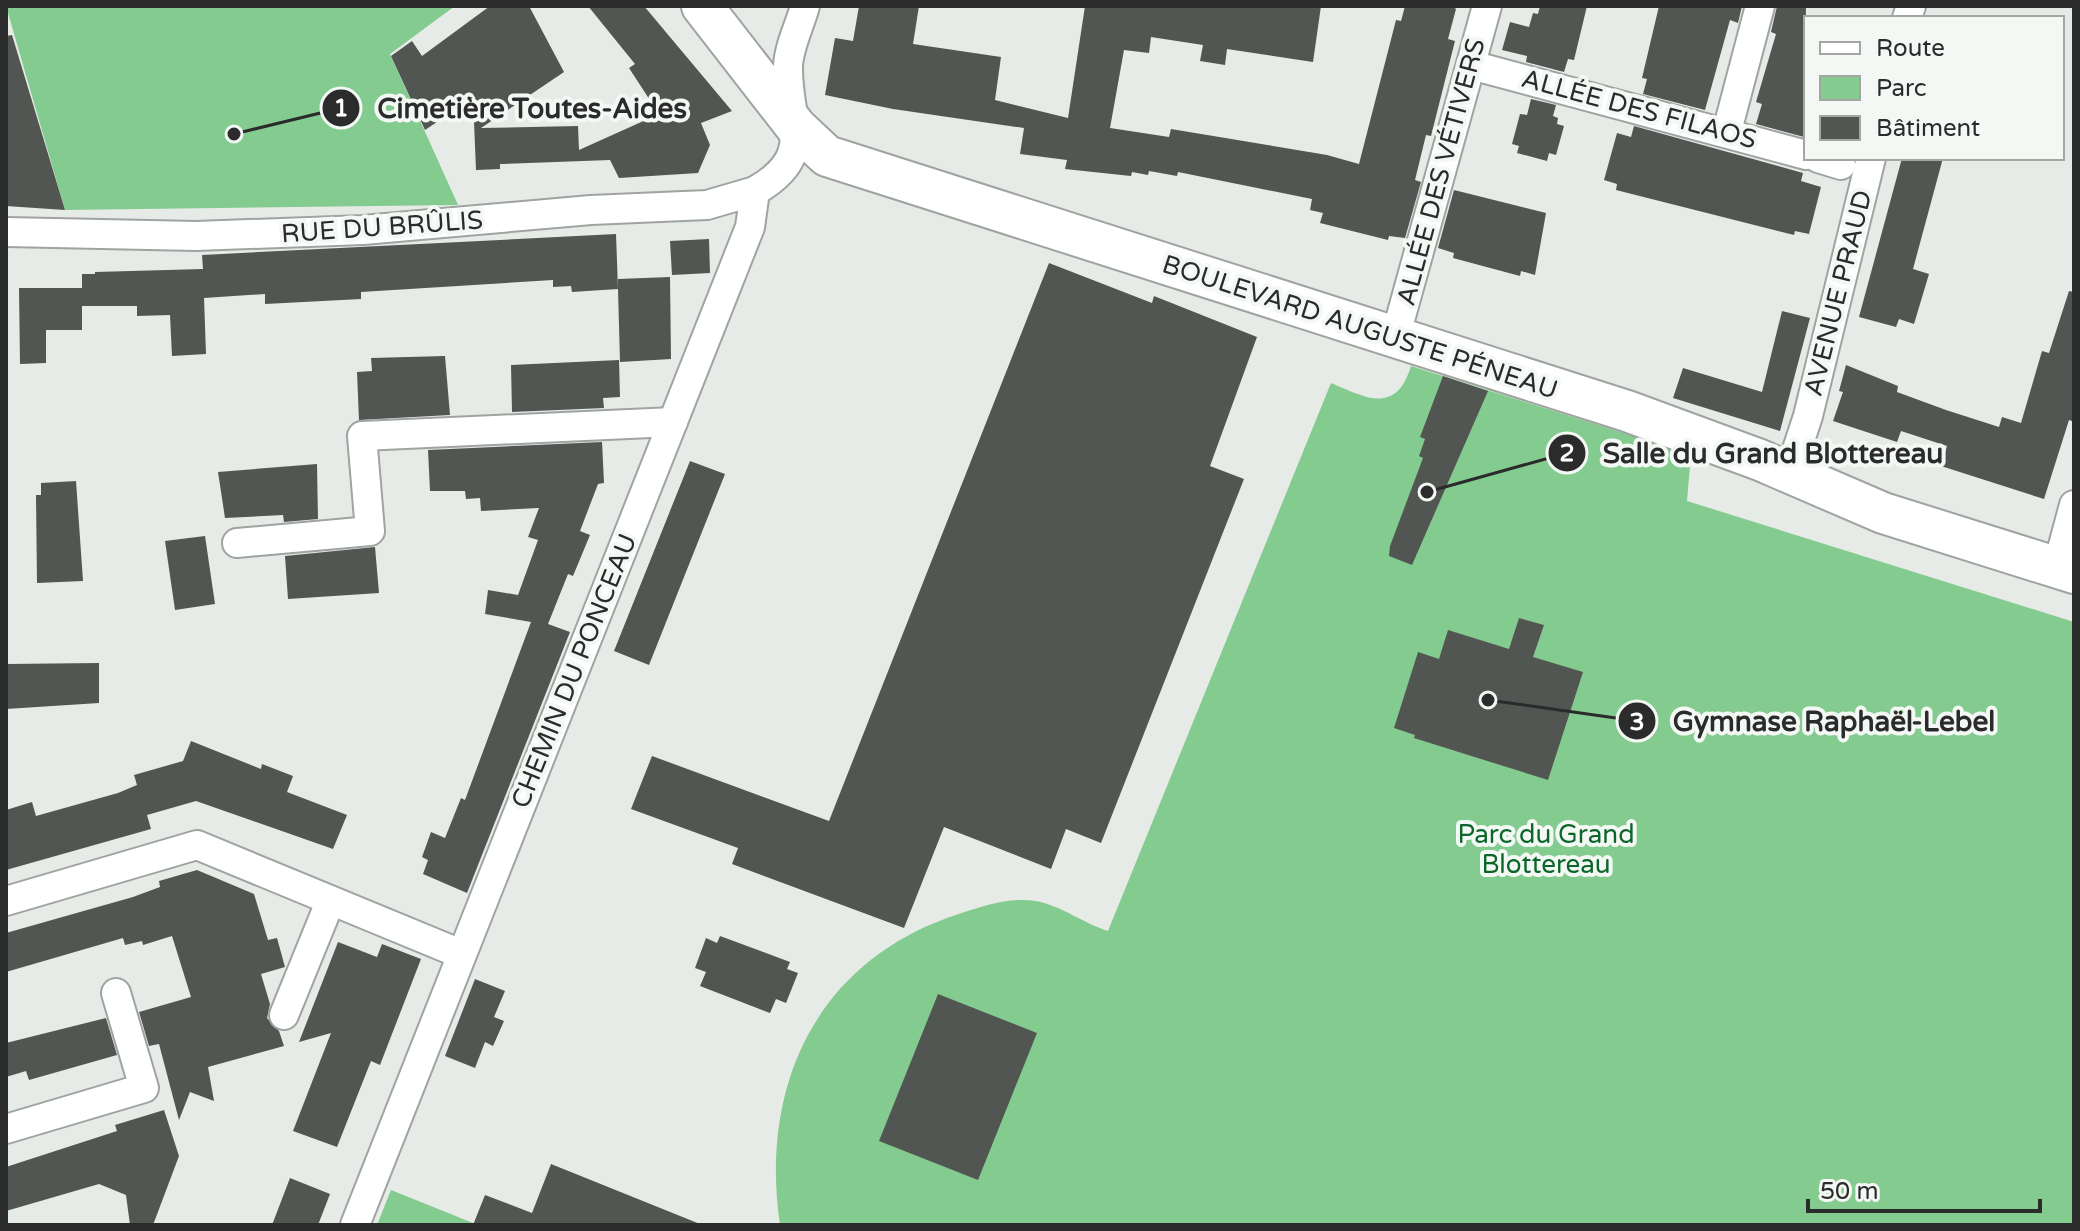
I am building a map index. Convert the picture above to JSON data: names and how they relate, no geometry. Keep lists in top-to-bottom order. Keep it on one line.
{"streets":{"street":["ALLÉE DES FILAOS","ALLÉE DES VÉTIVERS","RUE DU BRÛLIS","AVENUE PRAUD","BOULEVARD AUGUSTE PÉNEAU","CHEMIN DU PONCEAU"]},"crossings":[["ALLÉE DES FILAOS","ALLÉE DES VÉTIVERS"],["ALLÉE DES VÉTIVERS","BOULEVARD AUGUSTE PÉNEAU"],["RUE DU BRÛLIS","CHEMIN DU PONCEAU"],["AVENUE PRAUD","BOULEVARD AUGUSTE PÉNEAU"]],"parks":["Parc du Grand Blottereau"],"places":["Cimetière Toutes-Aides","Salle du Grand Blottereau","Gymnase Raphaël-Lebel"],"legend":["Route","Parc","Bâtiment"],"scale_bar":"50 m"}
